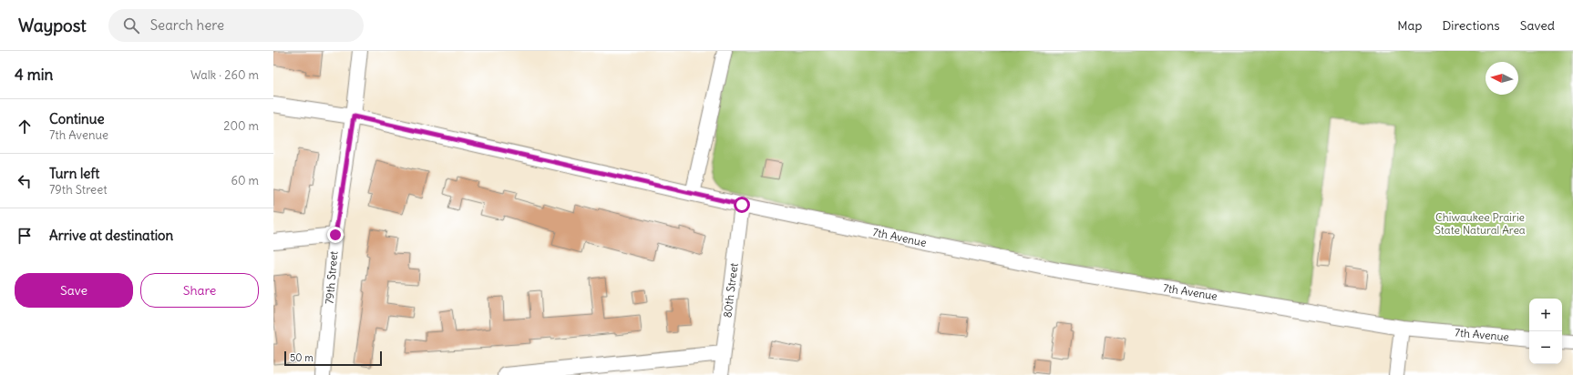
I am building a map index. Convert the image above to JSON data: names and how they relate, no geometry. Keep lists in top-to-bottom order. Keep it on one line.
{"streets":{"street":["7th Avenue","79th Street","80th Street"]},"crossings":[["7th Avenue","79th Street"],["7th Avenue","80th Street"]],"parks":["Chiwaukee Prairie State Natural Area"],"scale_bar":"50 m","north":"left","page":{"header":"Waypost","search":"Search here","nav":["Map","Directions","Saved"],"heading":["4 min","Walk · 260 m"],"list":[["Continue","7th Avenue","200 m"],["Turn left","79th Street","60 m"],"Arrive at destination"],"buttons":["Save","Share"],"map_buttons":["+","−"],"scale":"50 m"}}
